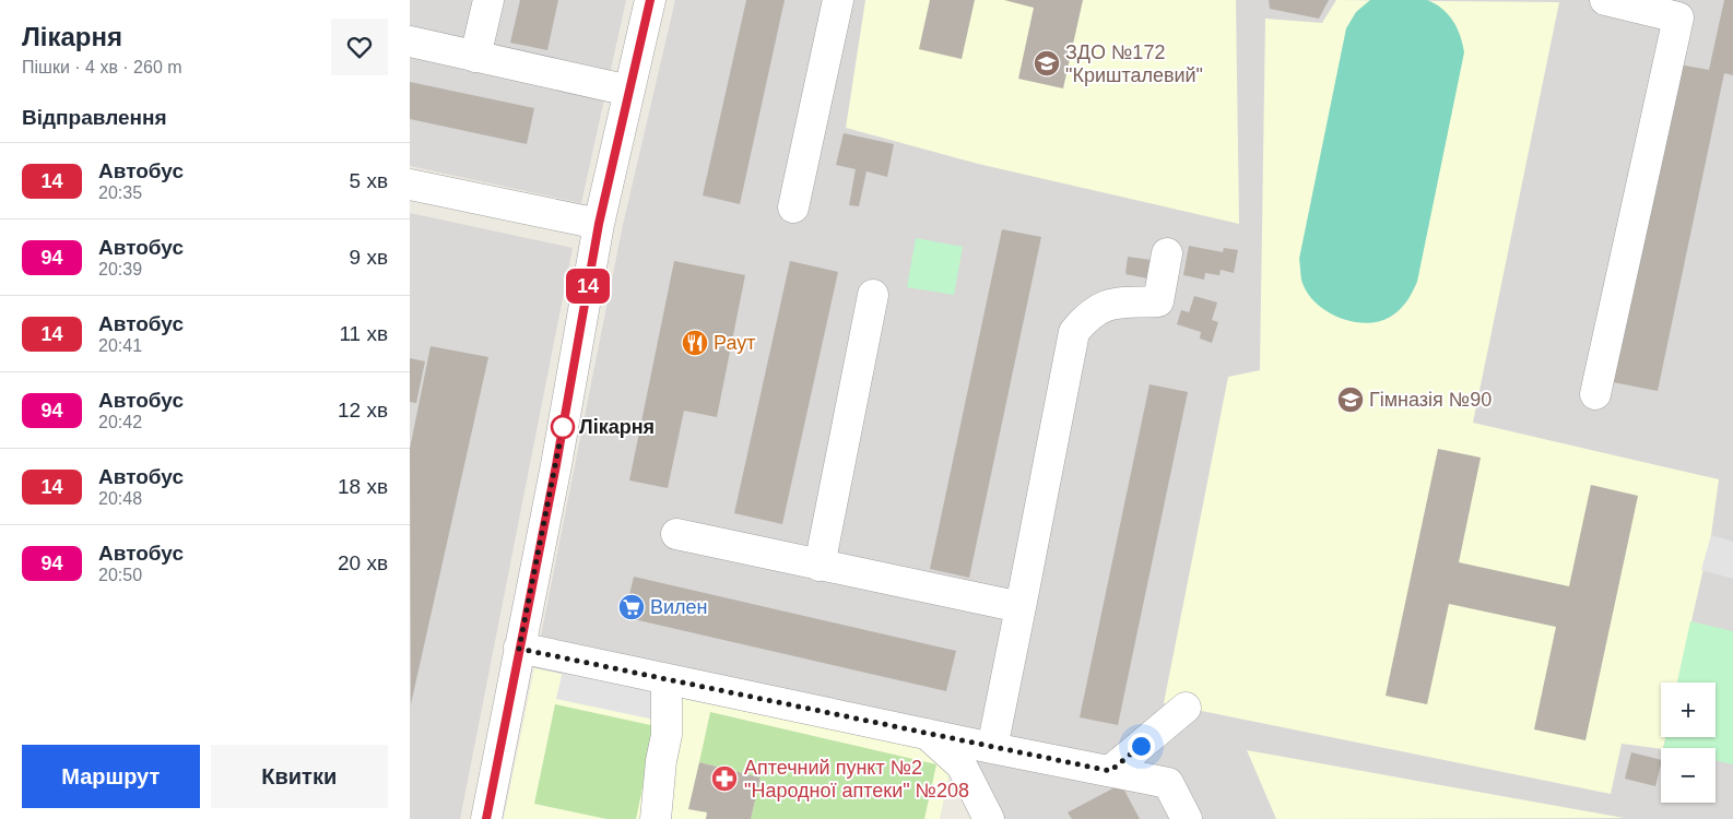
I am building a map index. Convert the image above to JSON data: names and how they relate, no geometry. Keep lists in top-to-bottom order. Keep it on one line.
{"places":{"school or university":["ЗДО №172 \"Кришталевий\"","Гімназія №90"],"restaurant":["Раут"],"other":["Лікарня"],"supermarket":["Вилен"],"pharmacy":["Аптечний пункт №2 \"Народної аптеки\" №208"]},"lines":["bus line 14"],"page":{"heading":[["Лікарня","Пішки · 4 хв · 260 m"],"Відправлення"],"on_map":"14","list":[{"mark":"14","name":"Автобус","note":"20:35","value":"5 хв"},{"mark":"94","name":"Автобус","note":"20:39","value":"9 хв"},{"mark":"14","name":"Автобус","note":"20:41","value":"11 хв"},{"mark":"94","name":"Автобус","note":"20:42","value":"12 хв"},{"mark":"14","name":"Автобус","note":"20:48","value":"18 хв"},{"mark":"94","name":"Автобус","note":"20:50","value":"20 хв"}],"map_buttons":["+","−"],"buttons":["Маршрут","Квитки"]}}
